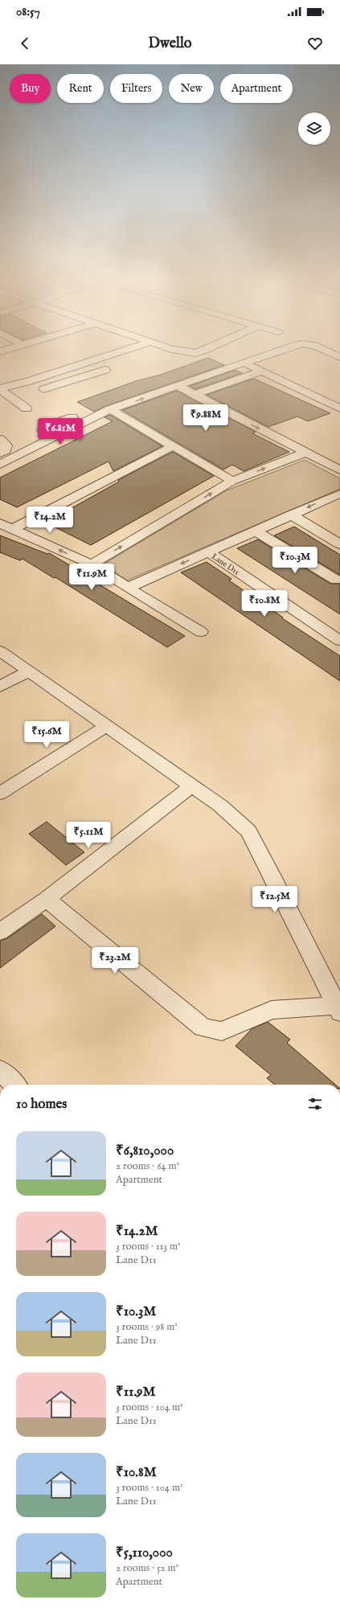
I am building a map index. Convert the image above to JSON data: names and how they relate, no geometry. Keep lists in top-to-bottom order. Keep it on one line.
{"streets":{"street":["Lane D11"]},"page":{"status":"08:57","header":"Dwello","chip":["Buy","Rent","Filters","New","Apartment"],"price":["₹9.88M","₹6.81M","₹14.2M","₹10.3M","₹11.9M","₹10.8M","₹15.6M","₹5.11M","₹12.5M","₹23.2M"],"heading":"10 homes","list":[{"name":"₹6,810,000","note":"2 rooms · 64 m² · Apartment"},{"name":"₹14.2M","note":"3 rooms · 113 m² · Lane D11"},{"name":"₹10.3M","note":"3 rooms · 98 m² · Lane D11"},{"name":"₹11.9M","note":"3 rooms · 104 m² · Lane D11"},{"name":"₹10.8M","note":"3 rooms · 104 m² · Lane D11"},{"name":"₹5,110,000","note":"2 rooms · 52 m² · Apartment"}]}}
